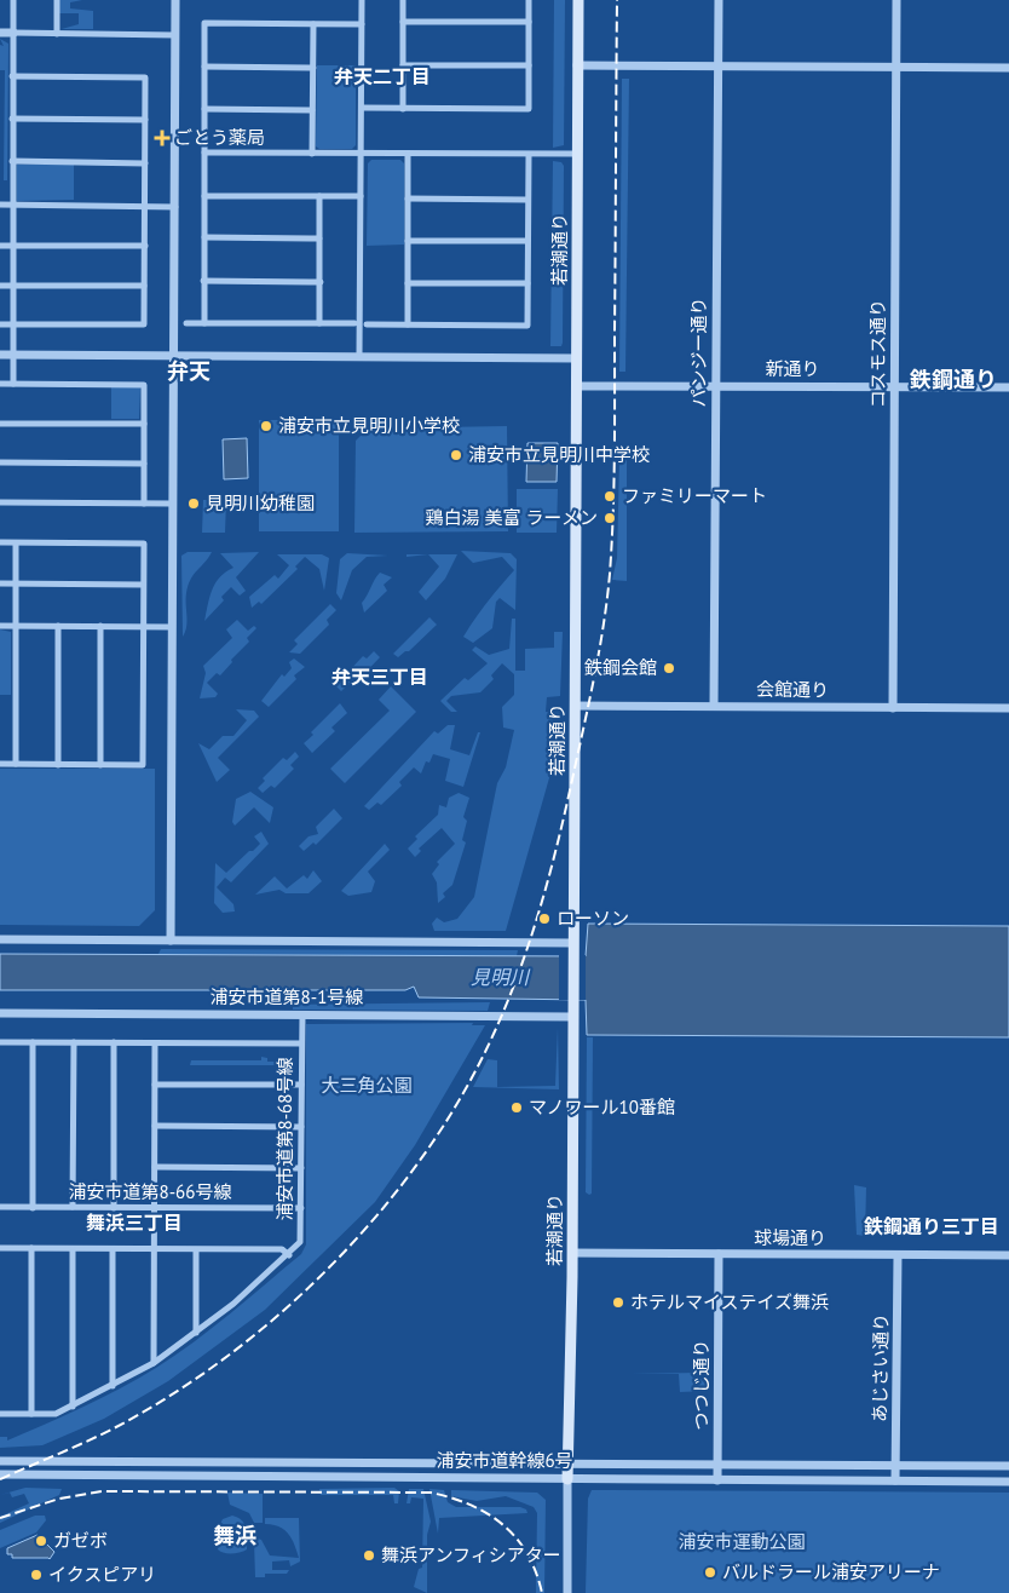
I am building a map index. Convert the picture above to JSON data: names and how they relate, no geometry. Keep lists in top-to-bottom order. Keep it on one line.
{"streets":{"main road":["若潮通り"],"street":["パンジー通り","コスモス通り","新通り","会館通り","浦安市道第8-1号線","浦安市道第8-68号線","浦安市道第8-66号線","球場通り","あじさい通り","つつじ通り","浦安市道幹線6号"]},"crossings":[["若潮通り","新通り"],["若潮通り","会館通り"],["若潮通り","浦安市道第8-1号線"],["若潮通り","球場通り"],["若潮通り","浦安市道幹線6号"],["パンジー通り","新通り"],["パンジー通り","会館通り"],["コスモス通り","新通り"],["コスモス通り","会館通り"],["浦安市道第8-1号線","浦安市道第8-68号線"],["浦安市道第8-68号線","浦安市道第8-66号線"],["球場通り","あじさい通り"],["球場通り","つつじ通り"],["あじさい通り","浦安市道幹線6号"],["つつじ通り","浦安市道幹線6号"]],"districts":["弁天二丁目","弁天","鉄鋼通り","弁天三丁目","舞浜三丁目","鉄鋼通り三丁目","舞浜"],"water":["見明川"],"parks":["大三角公園","浦安市運動公園"],"places":{"health":["ごとう薬局"],"other":["浦安市立見明川小学校","浦安市立見明川中学校","ファミリーマート","見明川幼稚園","鶏白湯 美富 ラーメン","鉄鋼会館","ローソン","マノワール10番館","ホテルマイステイズ舞浜","ガゼボ","舞浜アンフィシアター","バルドラール浦安アリーナ","イクスピアリ"]}}
